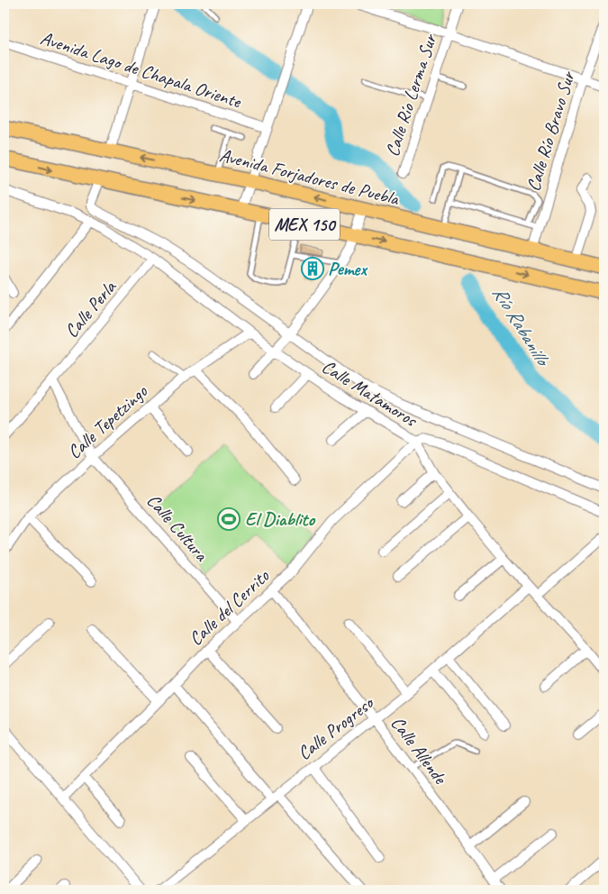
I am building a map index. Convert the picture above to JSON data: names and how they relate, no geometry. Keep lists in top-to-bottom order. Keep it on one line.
{"streets":{"main road":["Avenida Forjadores de Puebla","MEX 150"],"street":["Avenida Lago de Chapala Oriente","Calle Río Lerma Sur","Calle Río Bravo Sur","Calle Perla","Calle Matamoros","Calle Tepetzingo","Calle Cultura","Calle del Cerrito","Calle Progreso","Calle Allende"]},"crossings":[["Calle Río Bravo Sur","Avenida Forjadores de Puebla"],["Calle Perla","Calle Matamoros"],["Calle Perla","Calle Cultura"],["Calle Matamoros","Calle Tepetzingo"],["Calle Matamoros","Calle del Cerrito"],["Calle Matamoros","Calle Progreso"],["Calle Tepetzingo","Calle Cultura"],["Calle Cultura","Calle del Cerrito"],["Calle del Cerrito","Calle Allende"],["Calle Progreso","Calle Allende"]],"water":["Río Rabanillo"],"places":{"building":["Pemex"],"sports":["El Diablito"]}}
